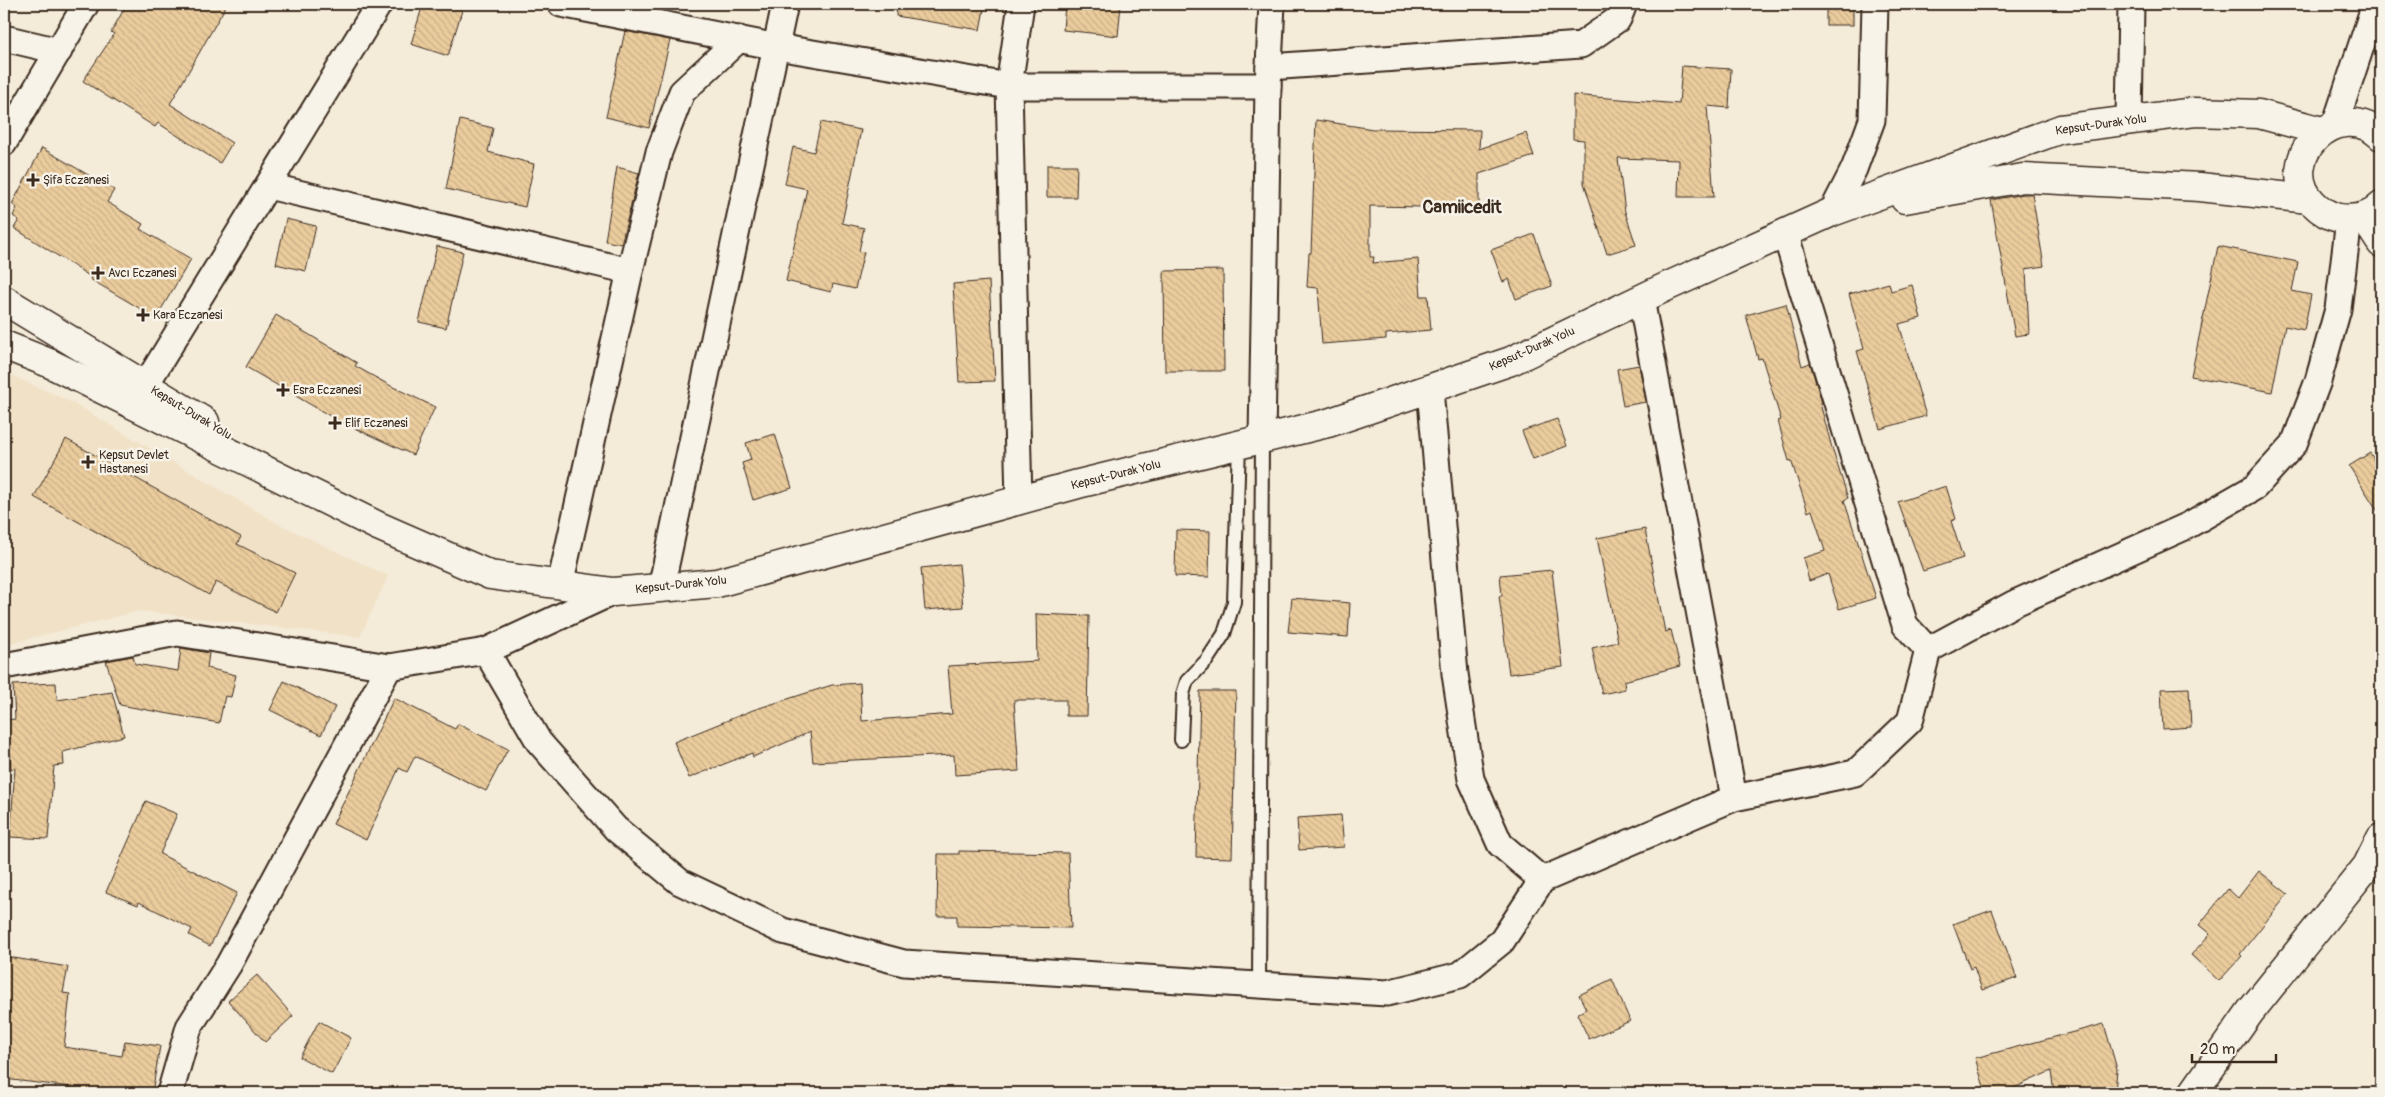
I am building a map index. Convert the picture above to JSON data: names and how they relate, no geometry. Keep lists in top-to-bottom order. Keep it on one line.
{"streets":{"main road":["Kepsut-Durak Yolu"]},"districts":["Camiicedit"],"places":{"health":["Şifa Eczanesi","Avcı Eczanesi","Kara Eczanesi","Esra Eczanesi","Elif Eczanesi","Kepsut Devlet Hastanesi"]},"scale_bar":"20 m"}
